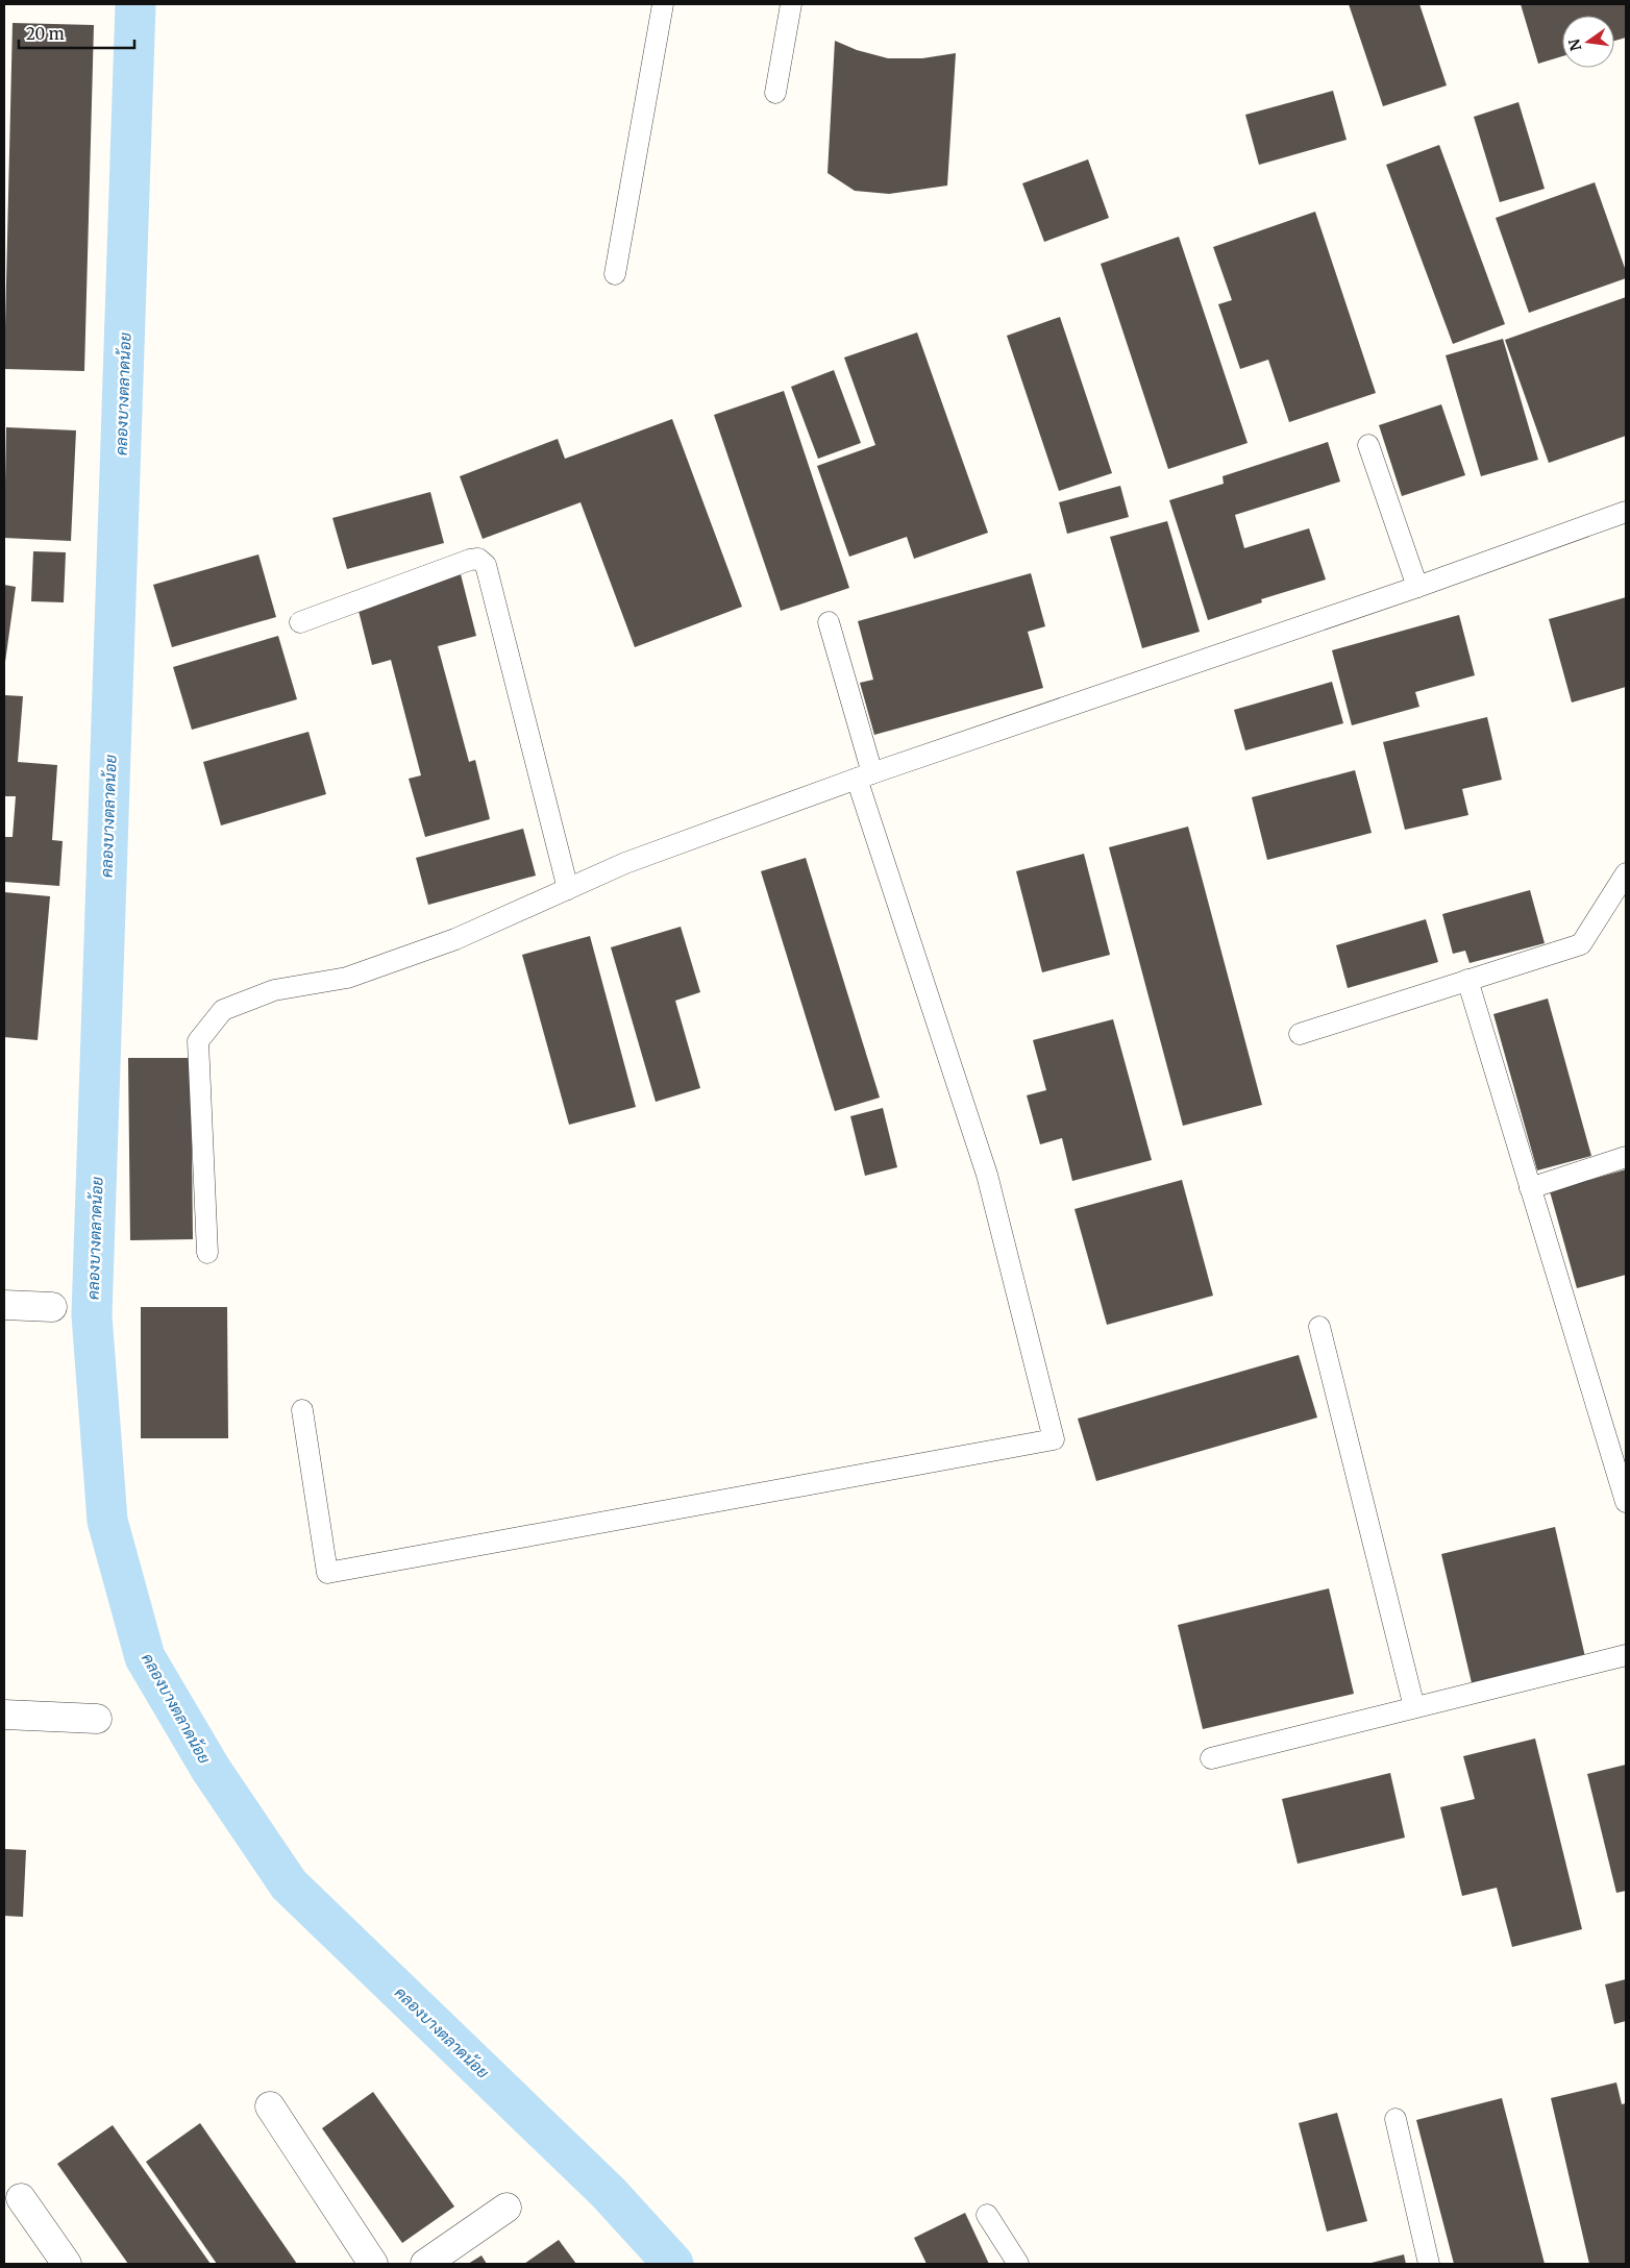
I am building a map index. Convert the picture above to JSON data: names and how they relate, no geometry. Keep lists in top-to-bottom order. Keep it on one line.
{"water":["คลองบางตลาดน้อย"],"scale_bar":"20 m","north":"left"}
